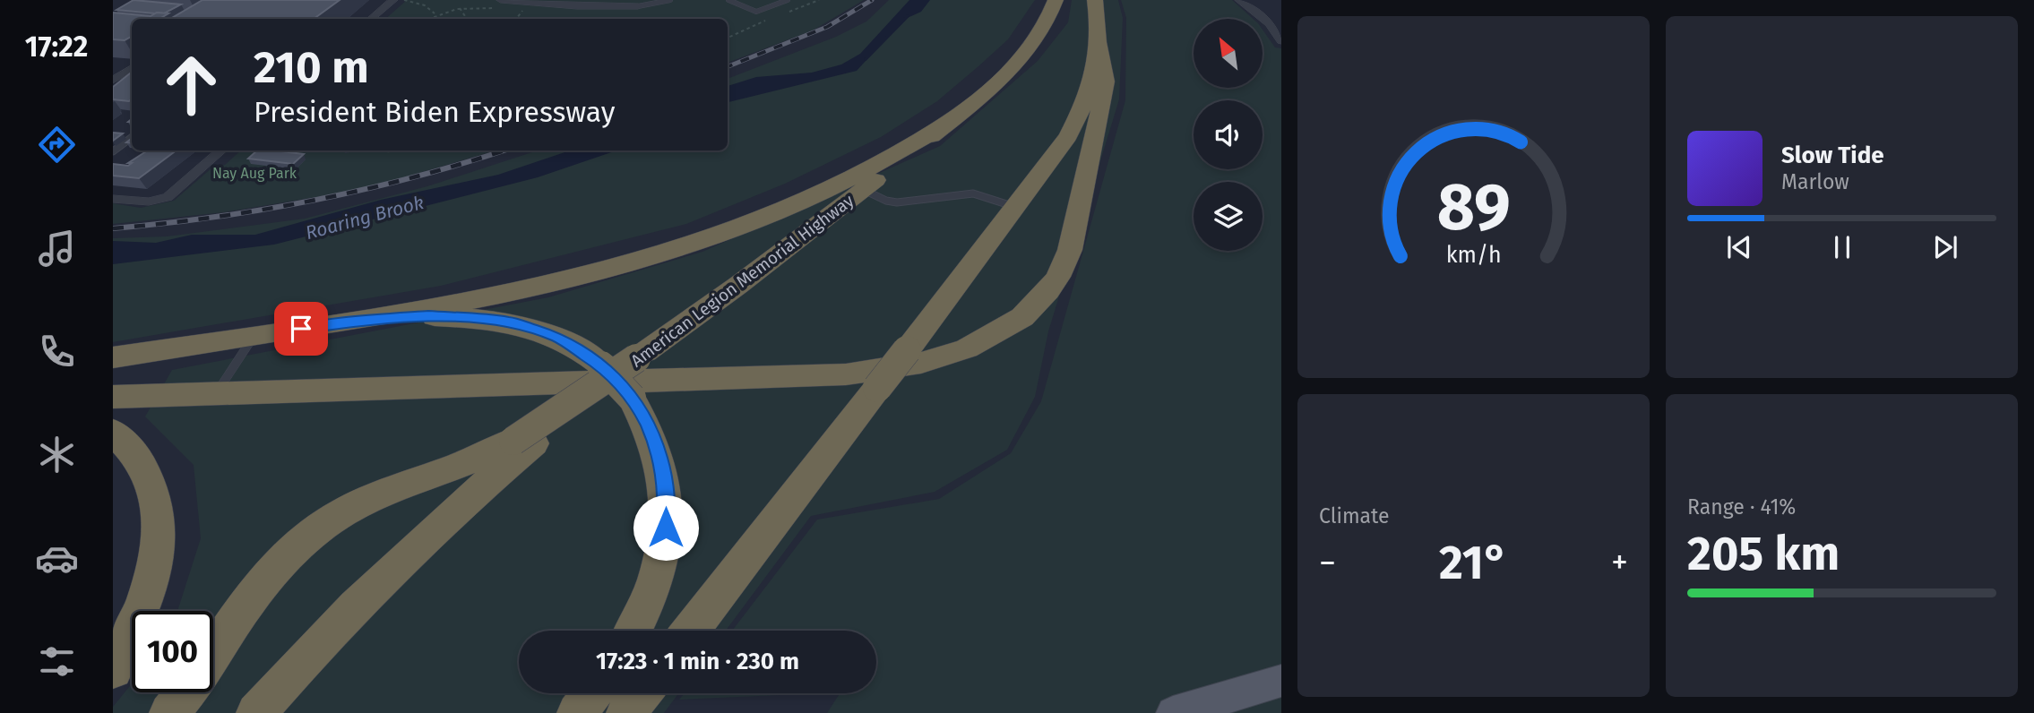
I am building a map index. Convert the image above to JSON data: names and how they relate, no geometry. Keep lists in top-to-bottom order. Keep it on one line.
{"streets":{"highway":["American Legion Memorial Highway"]},"water":["Roaring Brook"],"parks":["Nay Aug Park"],"north":"top left","page":{"tabs":"17:22","turn":["210 m","President Biden Expressway"],"song":["Slow Tide","Marlow"],"tile":["Climate",["Range · 41%","205 km"]],"heat":["−","21°","+"],"limit":"100","trip":"17:23 · 1 min · 230 m","gauge":["89","km/h"]}}
